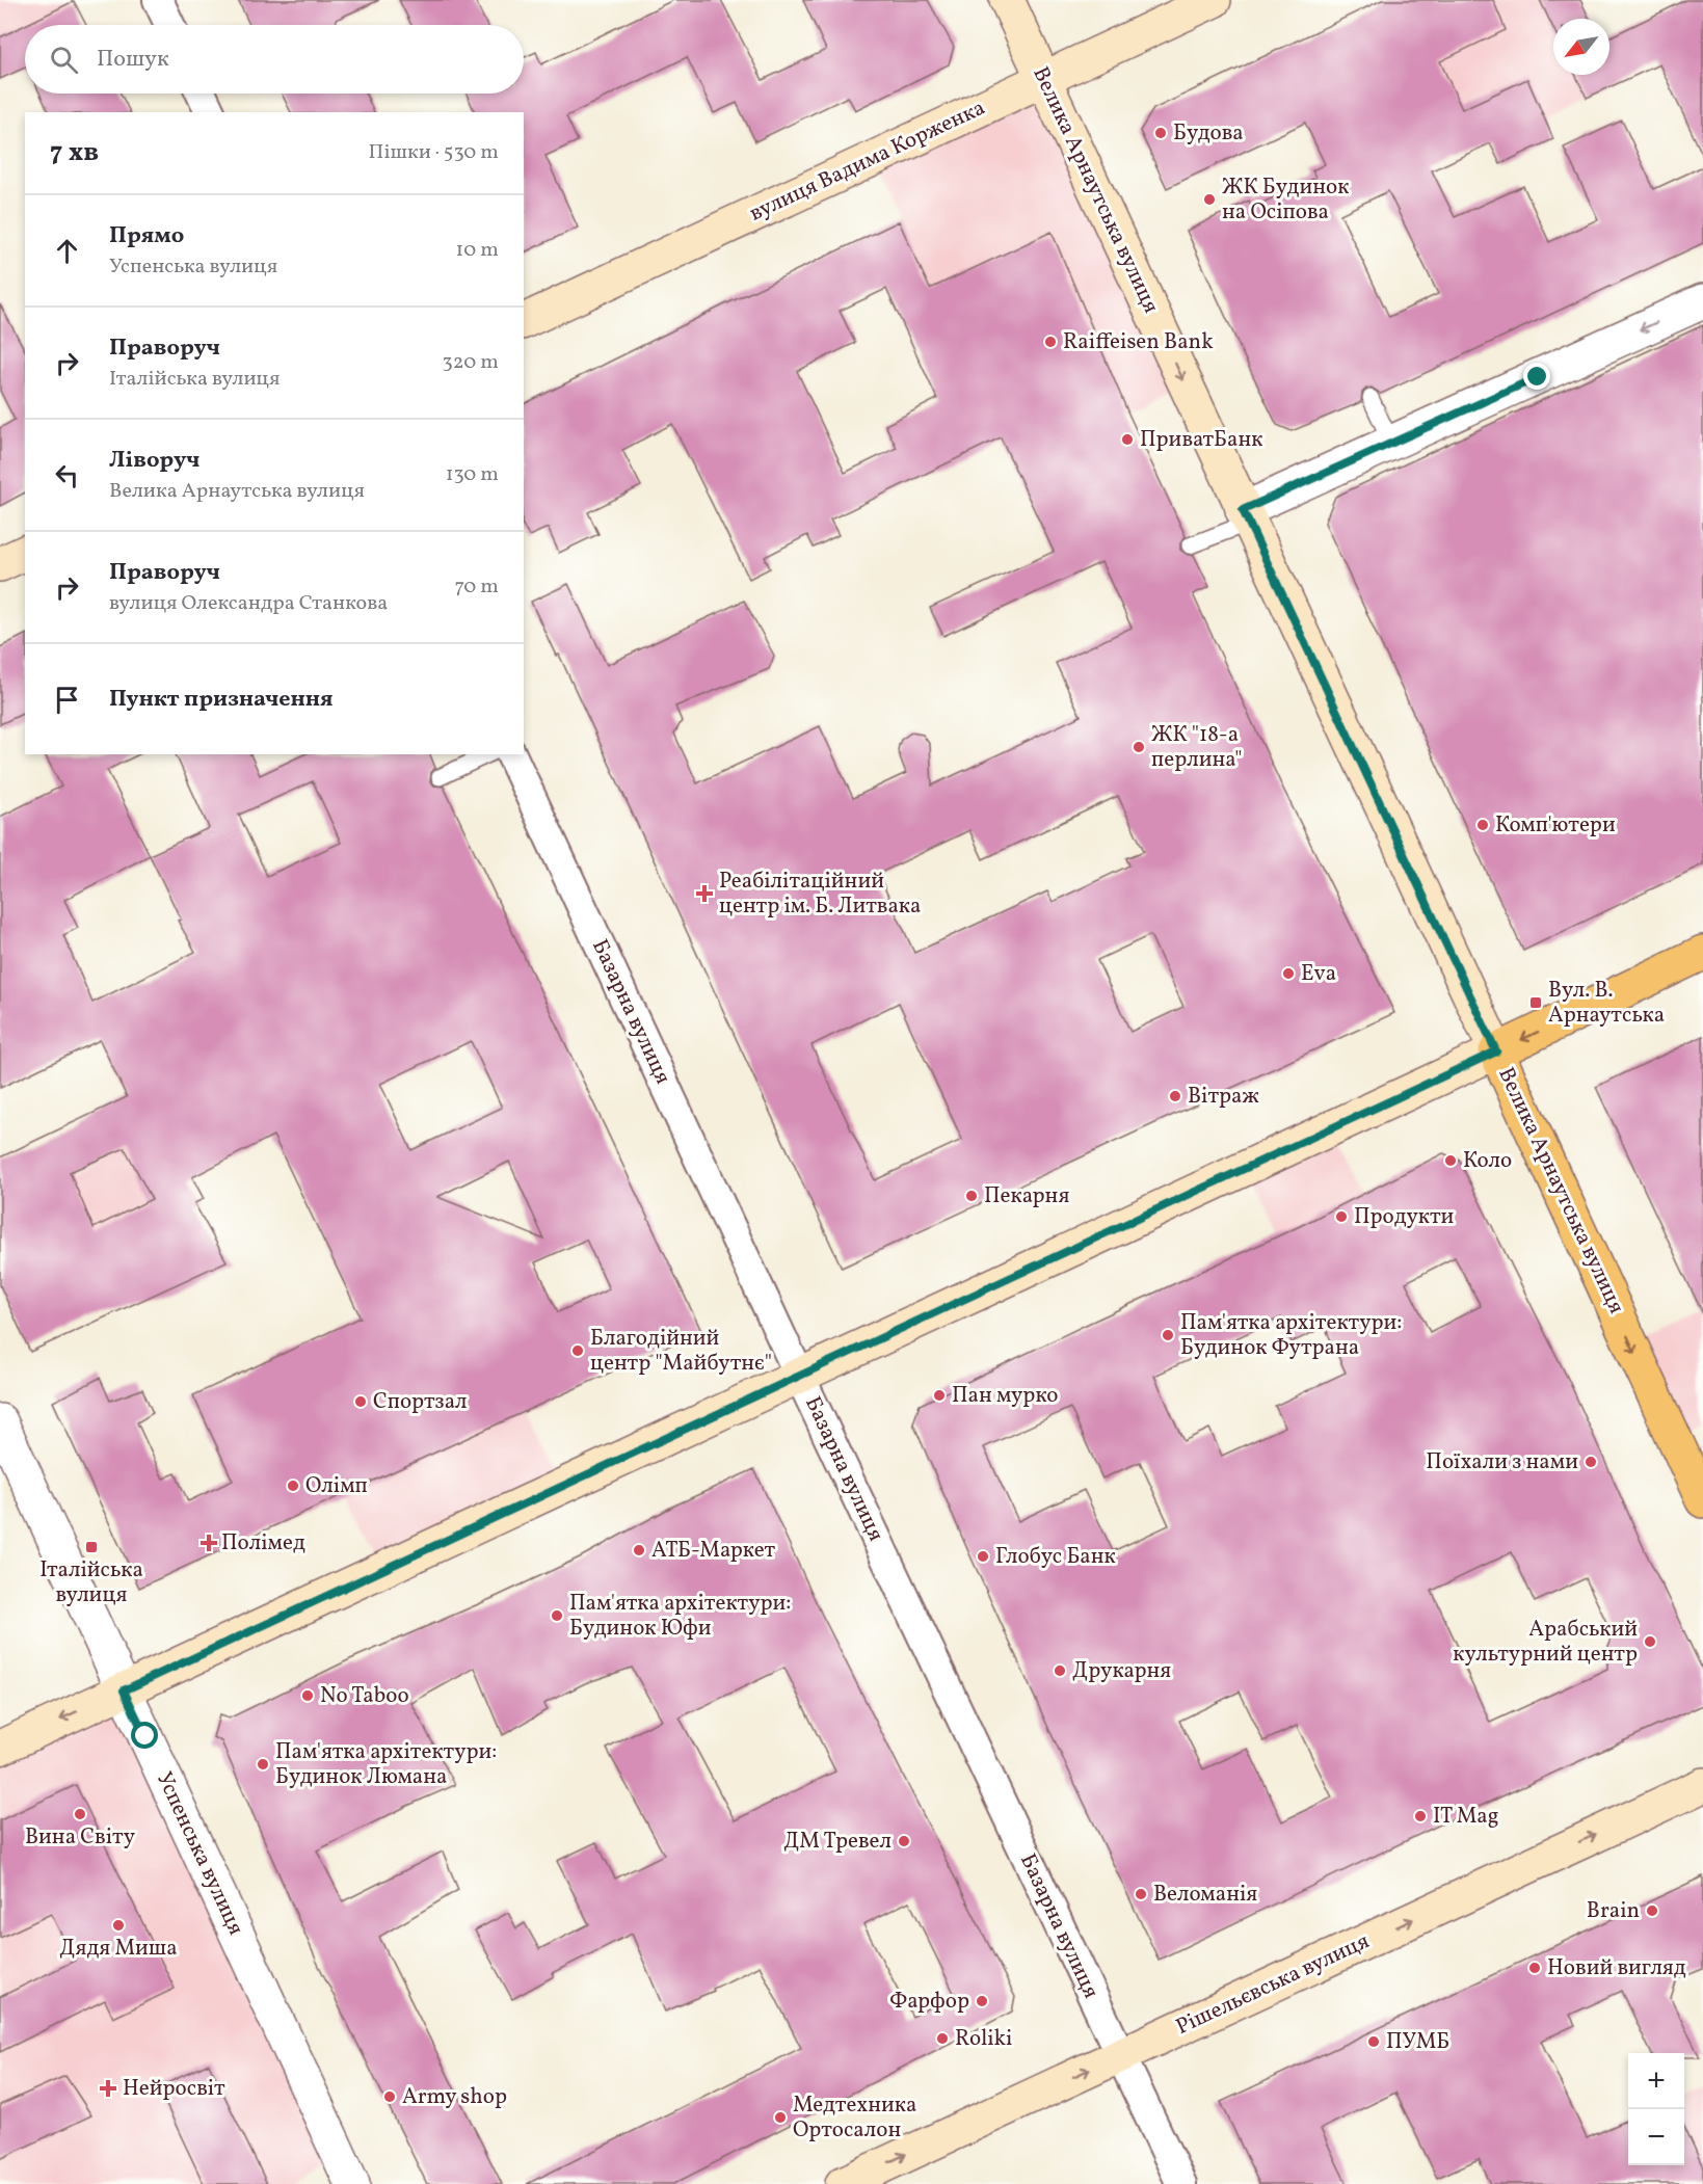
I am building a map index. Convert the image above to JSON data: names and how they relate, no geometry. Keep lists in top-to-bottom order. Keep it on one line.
{"streets":{"main road":["вулиця Вадима Корженка","Велика Арнаутська вулиця","Рішельєвська вулиця"],"street":["Базарна вулиця","Успенська вулиця"]},"crossings":[["вулиця Вадима Корженка","Велика Арнаутська вулиця"],["Базарна вулиця","Рішельєвська вулиця"]],"one_way":["Велика Арнаутська вулиця","Рішельєвська вулиця"],"places":{"other":["Будова","ЖК Будинок на Осіпова","Raiffeisen Bank","ПриватБанк","ЖК \"18-а перлина\"","Комп'ютери","Eva","Вітраж","Коло","Пекарня","Продукти","Пам'ятка архітектури: Будинок Футрана","Благодійний центр \"Майбутнє\"","Пан мурко","Спортзал","Поїхали з нами","Олімп","АТБ-Маркет","Глобус Банк","Пам'ятка архітектури: Будинок Юфи","Арабський культурний центр","Друкарня","No Taboo","Пам'ятка архітектури: Будинок Люмана","Вина Світу","IT Mag","ДМ Тревел","Веломанія","Brain","Дядя Миша","Новий вигляд","Фарфор","Roliki","ПУМБ","Army shop","Медтехника Ортосалон"],"health":["Реабілітаційний центр ім. Б. Литвака","Полімед","Нейросвіт"],"transit":["Вул. В. Арнаутська","Італійська вулиця"]},"north":"bottom left","page":{"search":"Пошук","heading":["7 хв","Пішки · 530 m"],"list":[["Прямо","Успенська вулиця","10 m"],["Праворуч","Італійська вулиця","320 m"],["Ліворуч","Велика Арнаутська вулиця","130 m"],["Праворуч","вулиця Олександра Станкова","70 m"],"Пункт призначення"],"map_buttons":["+","−"]}}
